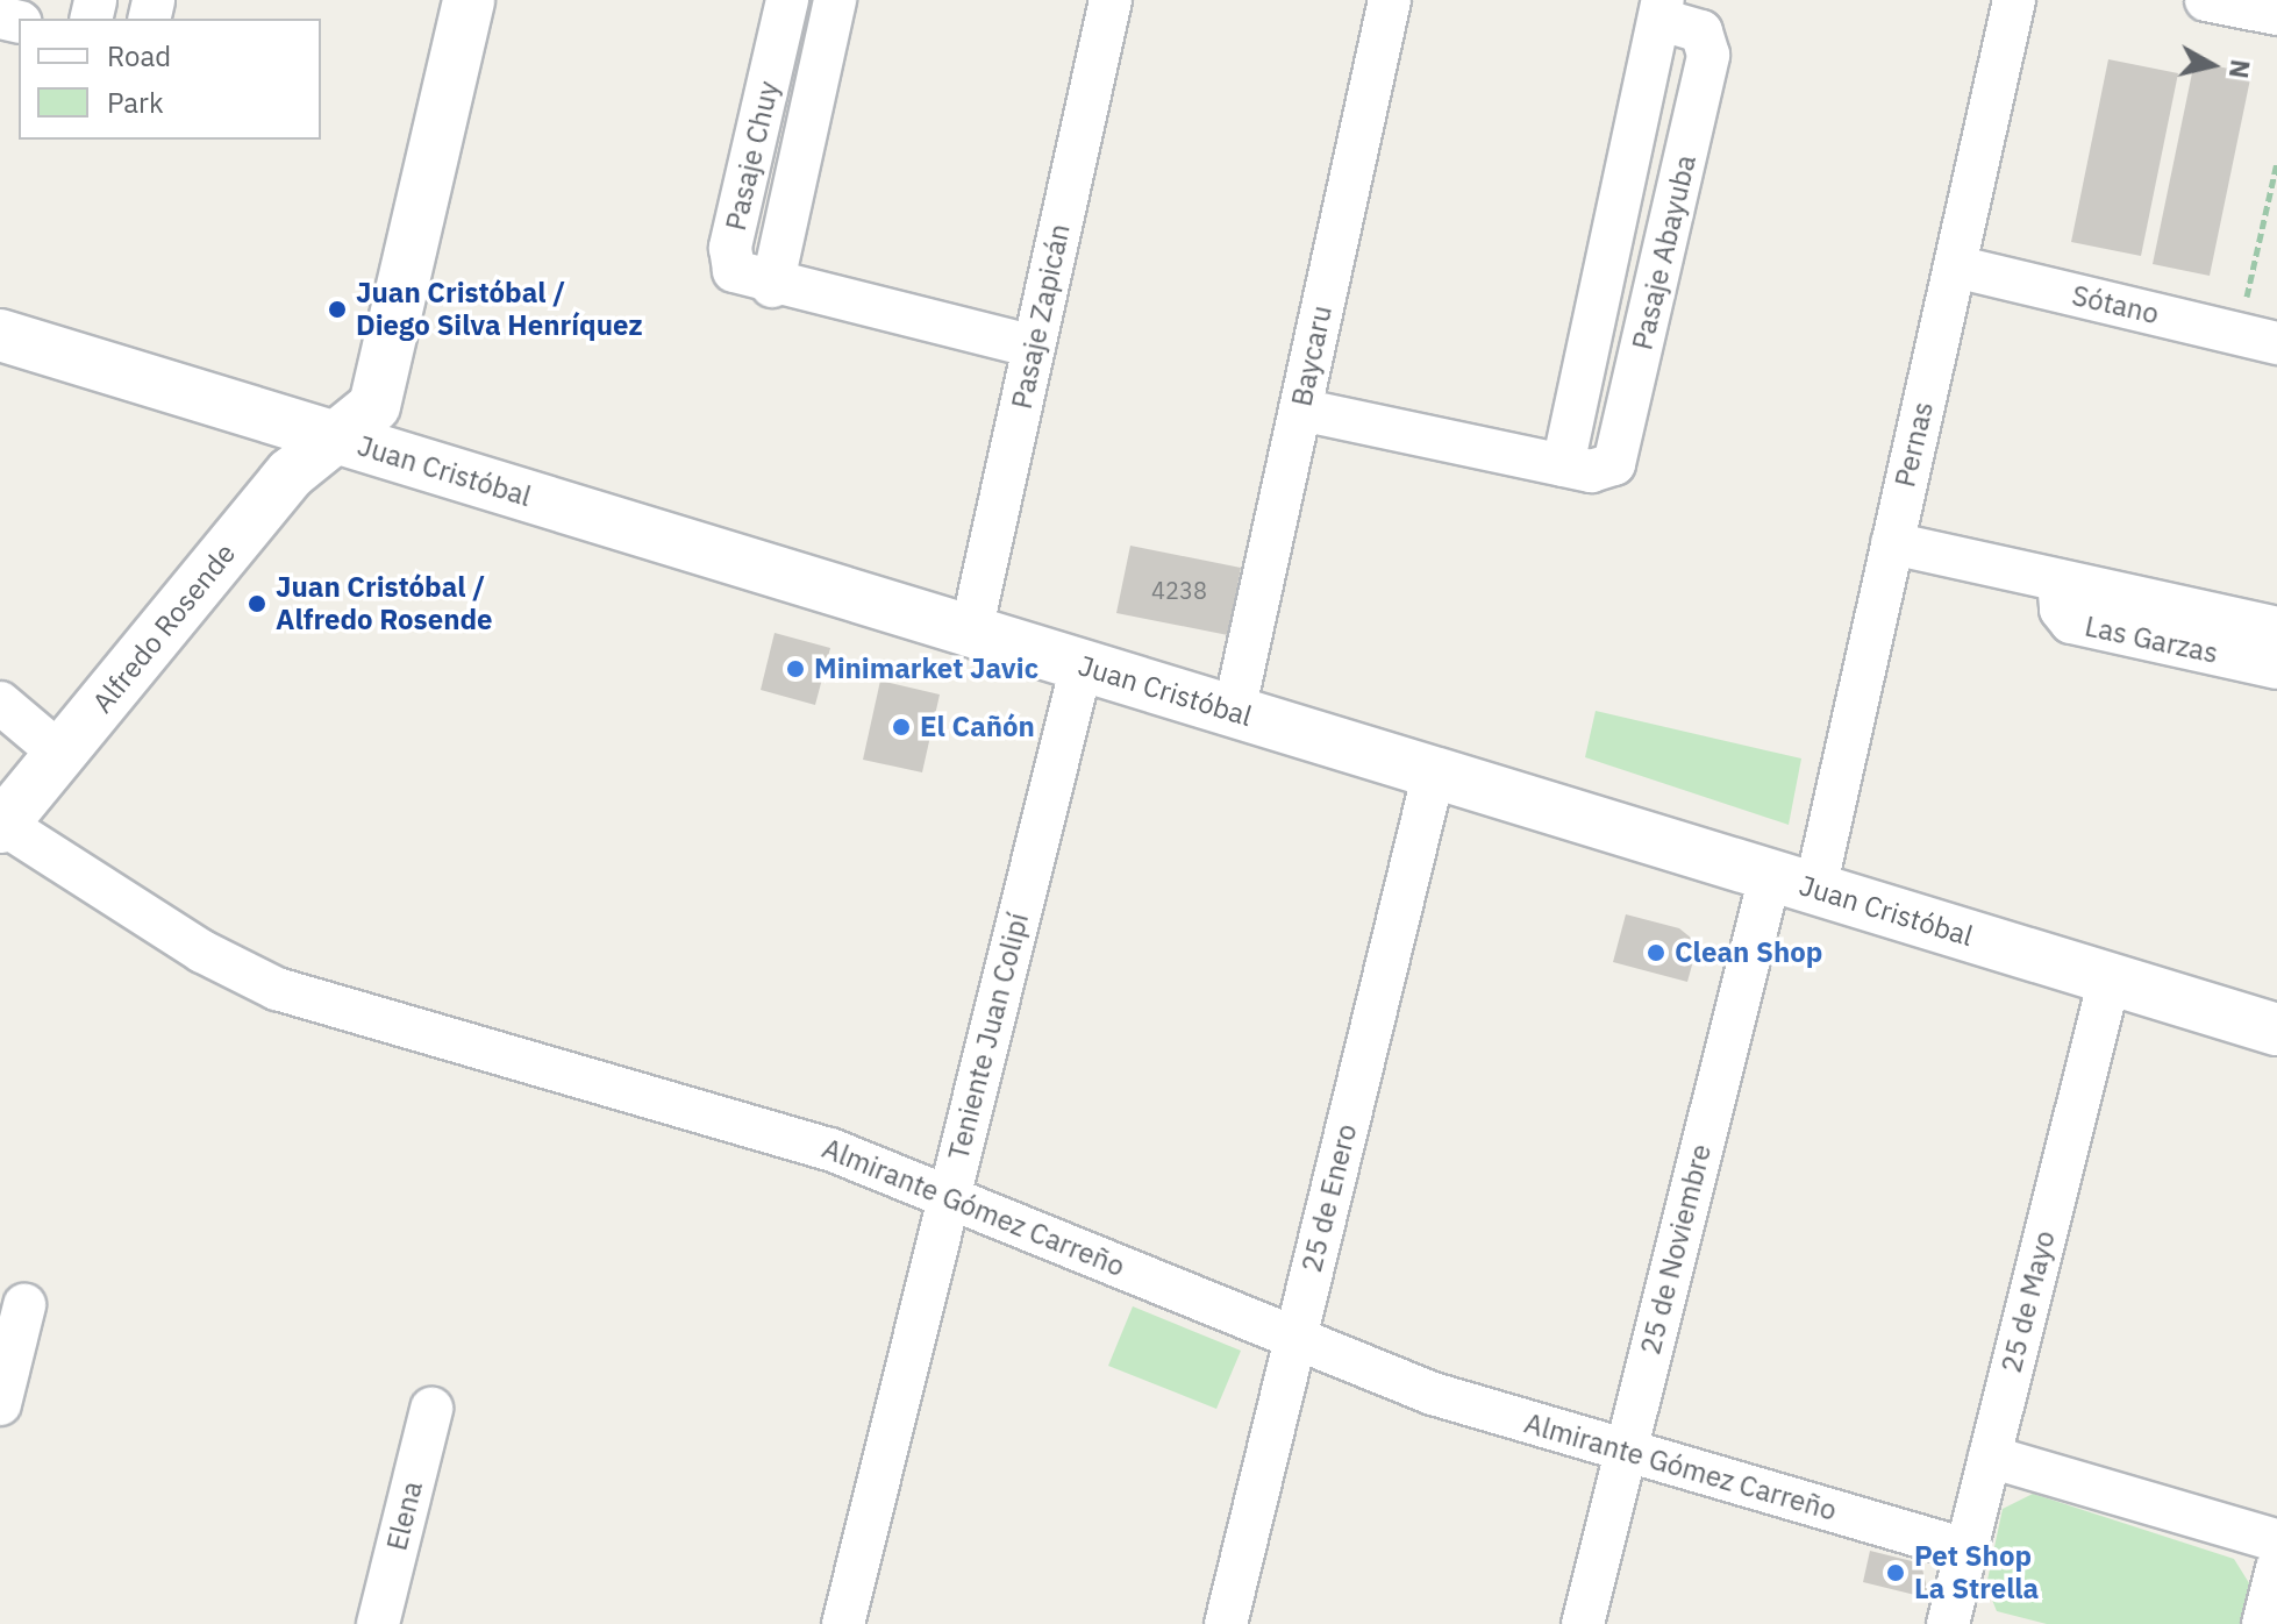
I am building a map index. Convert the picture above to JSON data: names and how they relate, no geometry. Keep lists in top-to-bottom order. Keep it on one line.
{"streets":{"street":["Pasaje Chuy","Pasaje Abayuba","Sótano","Pasaje Zapicán","Baycaru","Pernas","Juan Cristóbal","Alfredo Rosende","Las Garzas","Teniente Juan Colipí","25 de Enero","Almirante Gómez Carreño","25 de Noviembre","25 de Mayo","Elena"]},"crossings":[["Pasaje Chuy","Pasaje Zapicán"],["Pasaje Abayuba","Baycaru"],["Sótano","Pernas"],["Pasaje Zapicán","Juan Cristóbal"],["Baycaru","Juan Cristóbal"],["Pernas","Juan Cristóbal"],["Pernas","Las Garzas"],["Pernas","25 de Noviembre"],["Juan Cristóbal","Alfredo Rosende"],["Juan Cristóbal","Teniente Juan Colipí"],["Juan Cristóbal","25 de Enero"],["Juan Cristóbal","25 de Noviembre"],["Juan Cristóbal","25 de Mayo"],["Alfredo Rosende","Almirante Gómez Carreño"],["Teniente Juan Colipí","Almirante Gómez Carreño"],["25 de Enero","Almirante Gómez Carreño"],["Almirante Gómez Carreño","25 de Noviembre"],["Almirante Gómez Carreño","25 de Mayo"]],"places":["Juan Cristóbal / Diego Silva Henríquez","Juan Cristóbal / Alfredo Rosende","Minimarket Javic","El Cañón","Clean Shop","Pet Shop La Strella"],"house_numbers":["4238"],"legend":["Road","Park"],"north":"right"}
